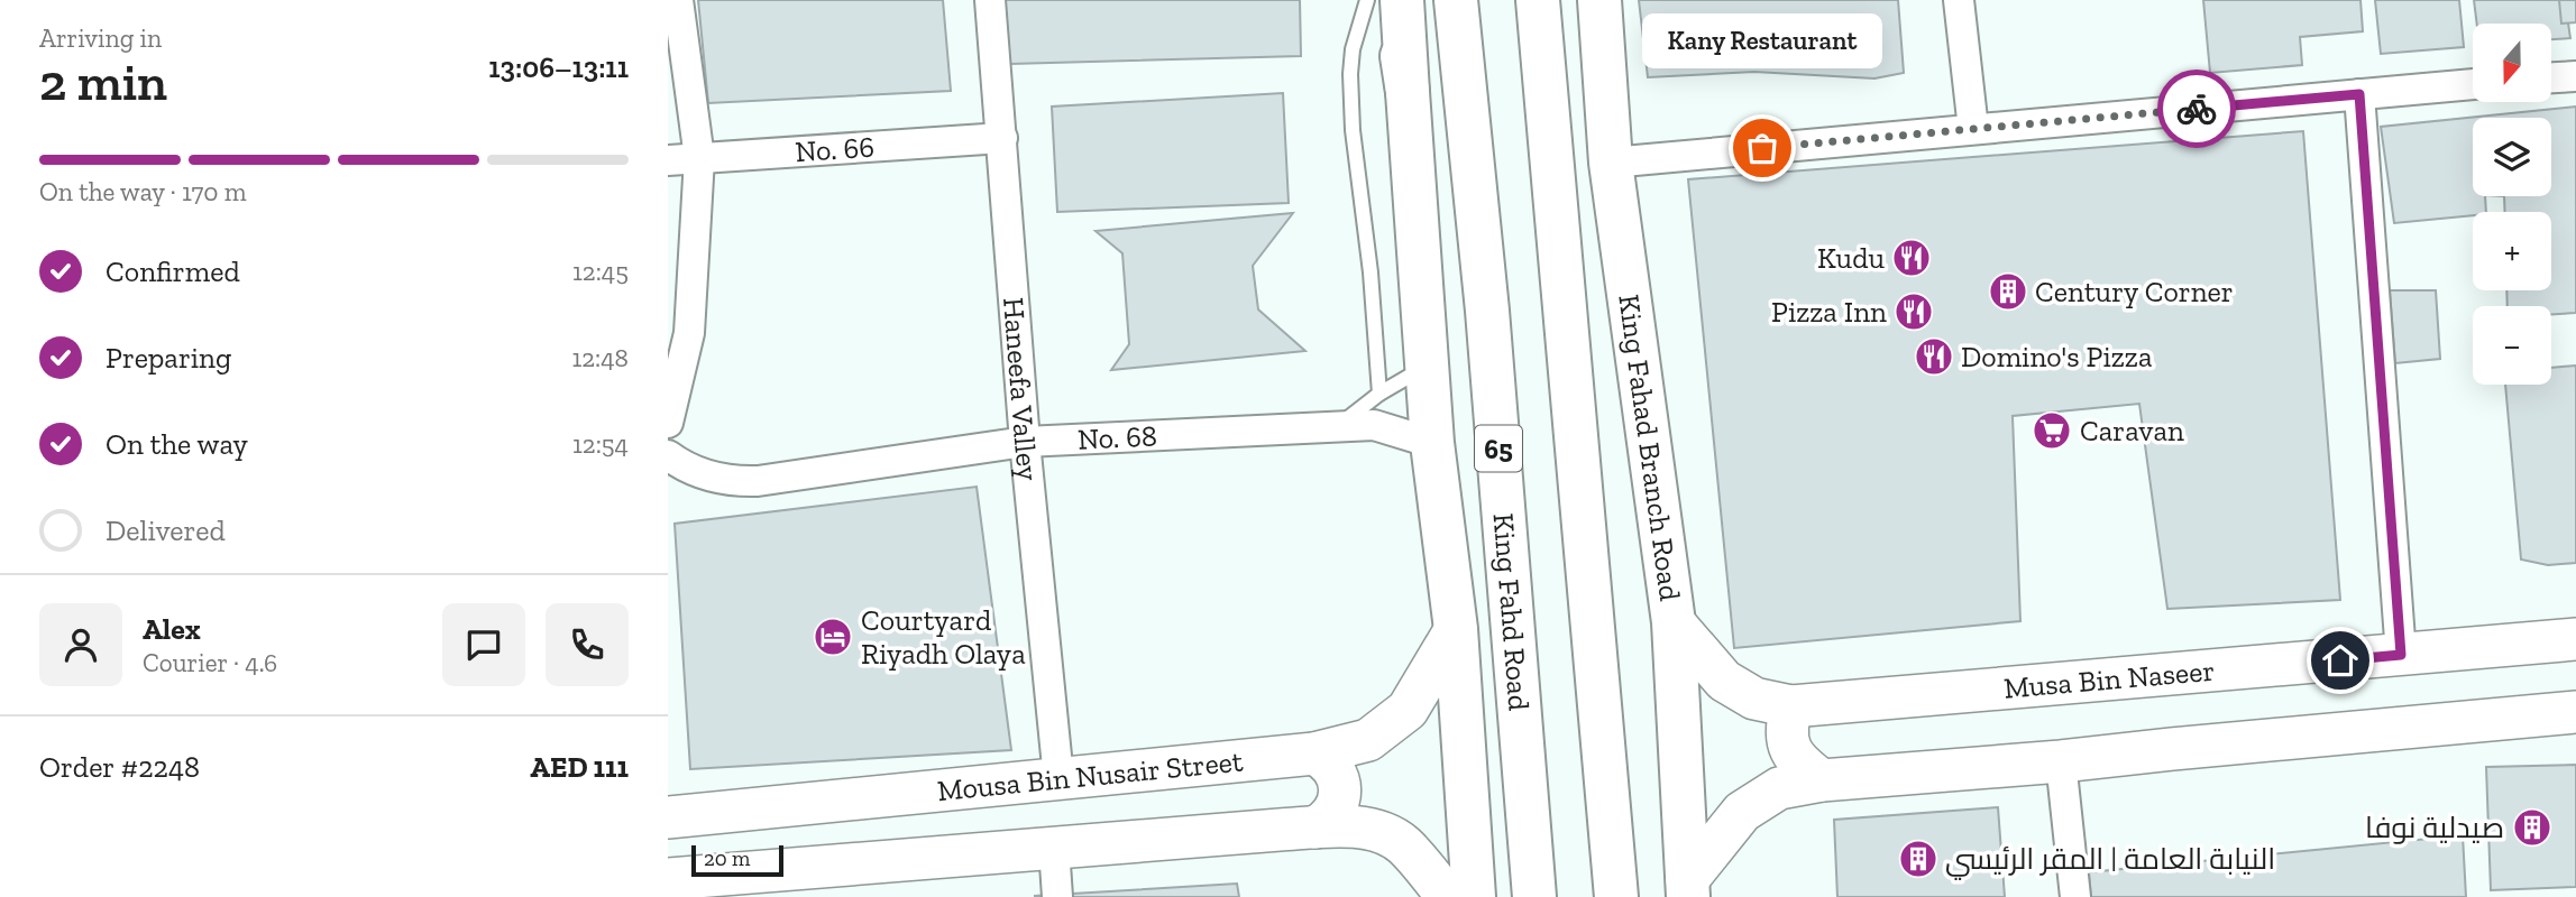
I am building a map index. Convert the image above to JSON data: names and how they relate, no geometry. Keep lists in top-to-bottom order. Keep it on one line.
{"streets":{"main road":["65","King Fahad Branch Road","King Fahd Road"],"street":["No. 66","Haneefa Valley","No. 68","Musa Bin Naseer","Mousa Bin Nusair Street"]},"crossings":[["No. 66","Haneefa Valley"],["Haneefa Valley","No. 68"],["Haneefa Valley","Mousa Bin Nusair Street"],["King Fahad Branch Road","Musa Bin Naseer"]],"places":{"other":["Kany Restaurant"],"restaurant":["Kudu","Pizza Inn","Domino's Pizza"],"building":["Century Corner","صيدلية نوفا","النيابة العامة | المقر الرئيسي"],"supermarket":["Caravan"],"hotel":["Courtyard Riyadh Olaya"]},"scale_bar":"20 m","north":"bottom","page":{"heading":["2 min","Arriving in","13:06–13:11"],"panel":["Alex","Courier · 4.6","Order #2248","AED 111"],"bubble":"Kany Restaurant","map_buttons":["+","−"],"bar":"On the way · 170 m","list":[["Confirmed","12:45"],["Preparing","12:48"],["On the way","12:54"],"Delivered"],"scale":"20 m"}}
